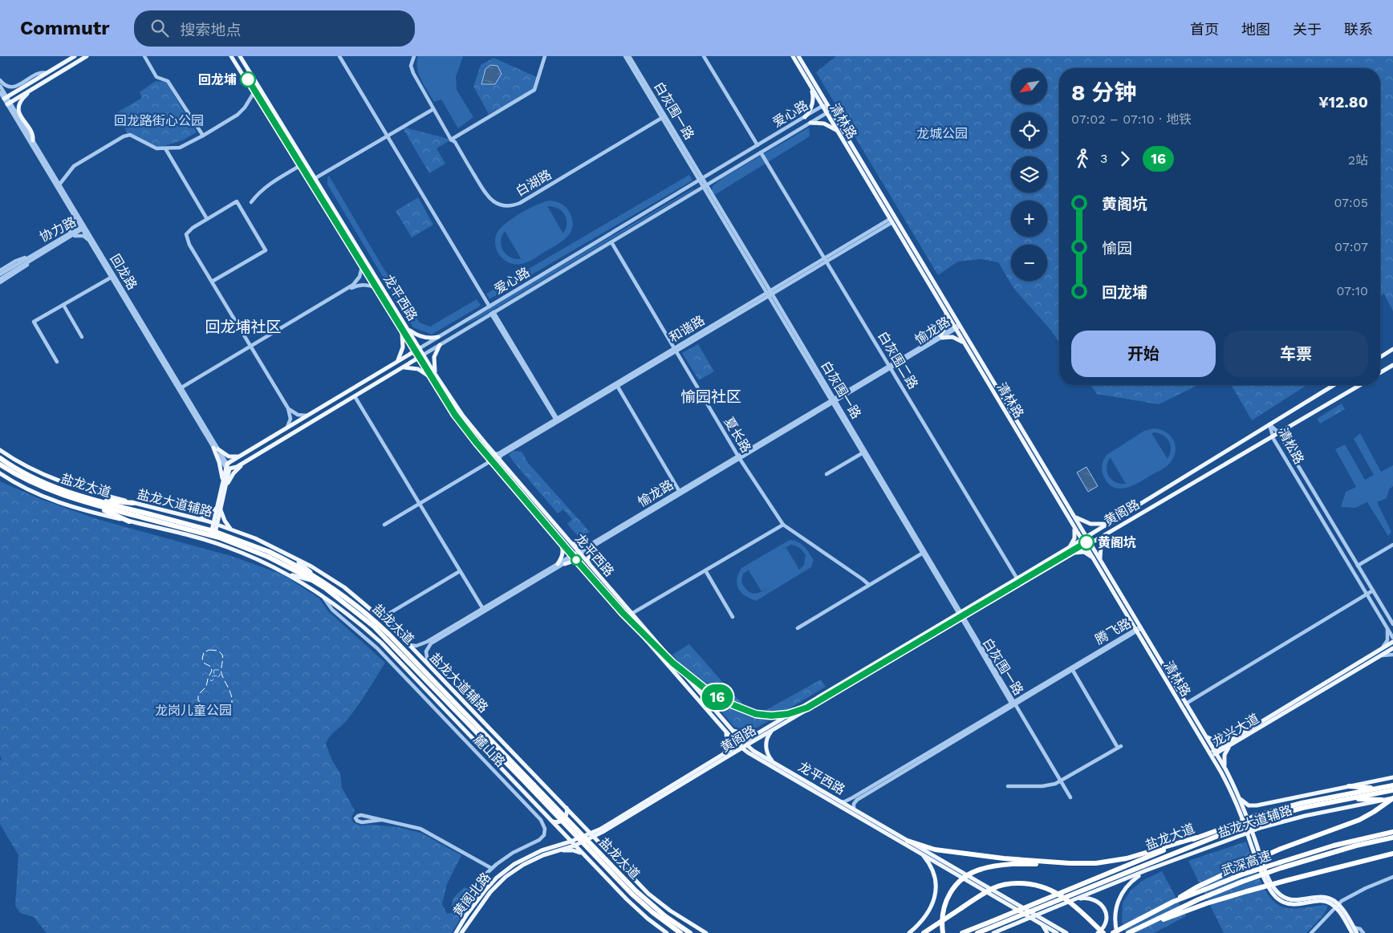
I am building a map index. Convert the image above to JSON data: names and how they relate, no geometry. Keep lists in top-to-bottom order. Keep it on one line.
{"streets":{"highway":["盐龙大道","武深高速"],"main road":["爱心路","清林路","龙平西路","盐龙大道辅路","黄阁路","龙兴大道","黄阁北路"],"street":["白灰围一路","白湖路","协力路","回龙路","和谐路","愉龙路","白灰围二路","夏长路","清松路","腾飞路","麓山路"]},"crossings":[["白灰围一路","爱心路"],["白灰围一路","白湖路"],["白灰围一路","和谐路"],["白灰围一路","愉龙路"],["白灰围一路","黄阁路"],["白灰围一路","腾飞路"],["爱心路","清林路"],["爱心路","回龙路"],["爱心路","龙平西路"],["爱心路","白灰围二路"],["爱心路","夏长路"],["清林路","和谐路"],["清林路","愉龙路"],["清林路","盐龙大道辅路"],["清林路","黄阁路"],["清林路","腾飞路"],["清林路","龙兴大道"],["协力路","回龙路"],["龙平西路","和谐路"],["龙平西路","愉龙路"],["龙平西路","黄阁路"],["龙平西路","腾飞路"],["和谐路","白灰围二路"],["和谐路","夏长路"],["愉龙路","白灰围二路"],["愉龙路","夏长路"],["愉龙路","盐龙大道辅路"],["白灰围二路","黄阁路"],["清松路","黄阁路"],["盐龙大道辅路","黄阁路"],["黄阁路","黄阁北路"],["麓山路","黄阁北路"]],"districts":["回龙埔社区","愉园社区"],"parks":["回龙路街心公园","龙城公园","龙岗儿童公园"],"places":["回龙埔","黄阁坑"],"lines":["metro line 16"],"north":"bottom left","page":{"header":"Commutr","search":"搜索地点","nav":["首页","地图","关于","联系"],"on_map":"16","map_buttons":["+","−"],"heading":["8 分钟","07:02 – 07:10 · 地铁","¥12.80"],"legs":["3","16","2站"],"list":[{"name":"黄阁坑","value":"07:05"},{"name":"愉园","value":"07:07"},{"name":"回龙埔","value":"07:10"}],"buttons":["开始","车票"]}}
